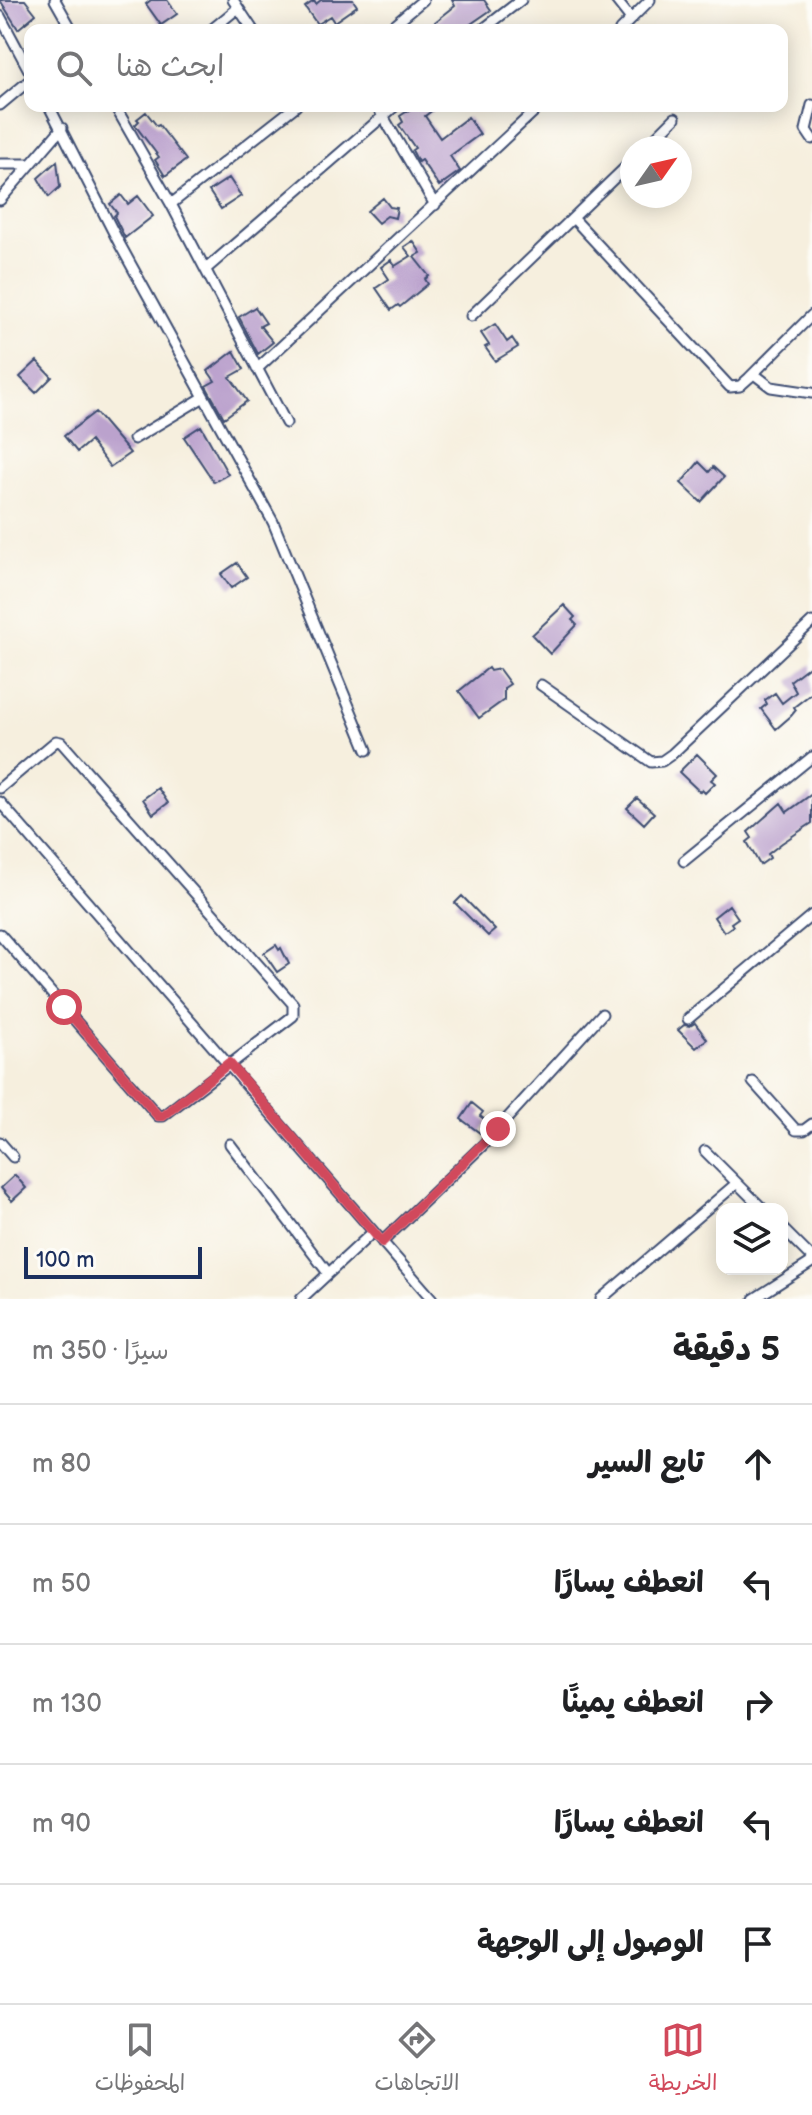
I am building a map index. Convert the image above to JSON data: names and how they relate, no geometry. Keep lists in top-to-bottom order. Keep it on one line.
{"scale_bar":"100 m","north":"top right","page":{"search":"ابحث هنا","scale":"100 m","heading":["5 دقيقة","سيرًا · 350 m"],"list":[["تابع السير","80 m"],["انعطف يسارًا","50 m"],["انعطف يمينًا","130 m"],["انعطف يسارًا","90 m"],"الوصول إلى الوجهة"],"nav":["الخريطة","الاتجاهات","المحفوظات"]}}
